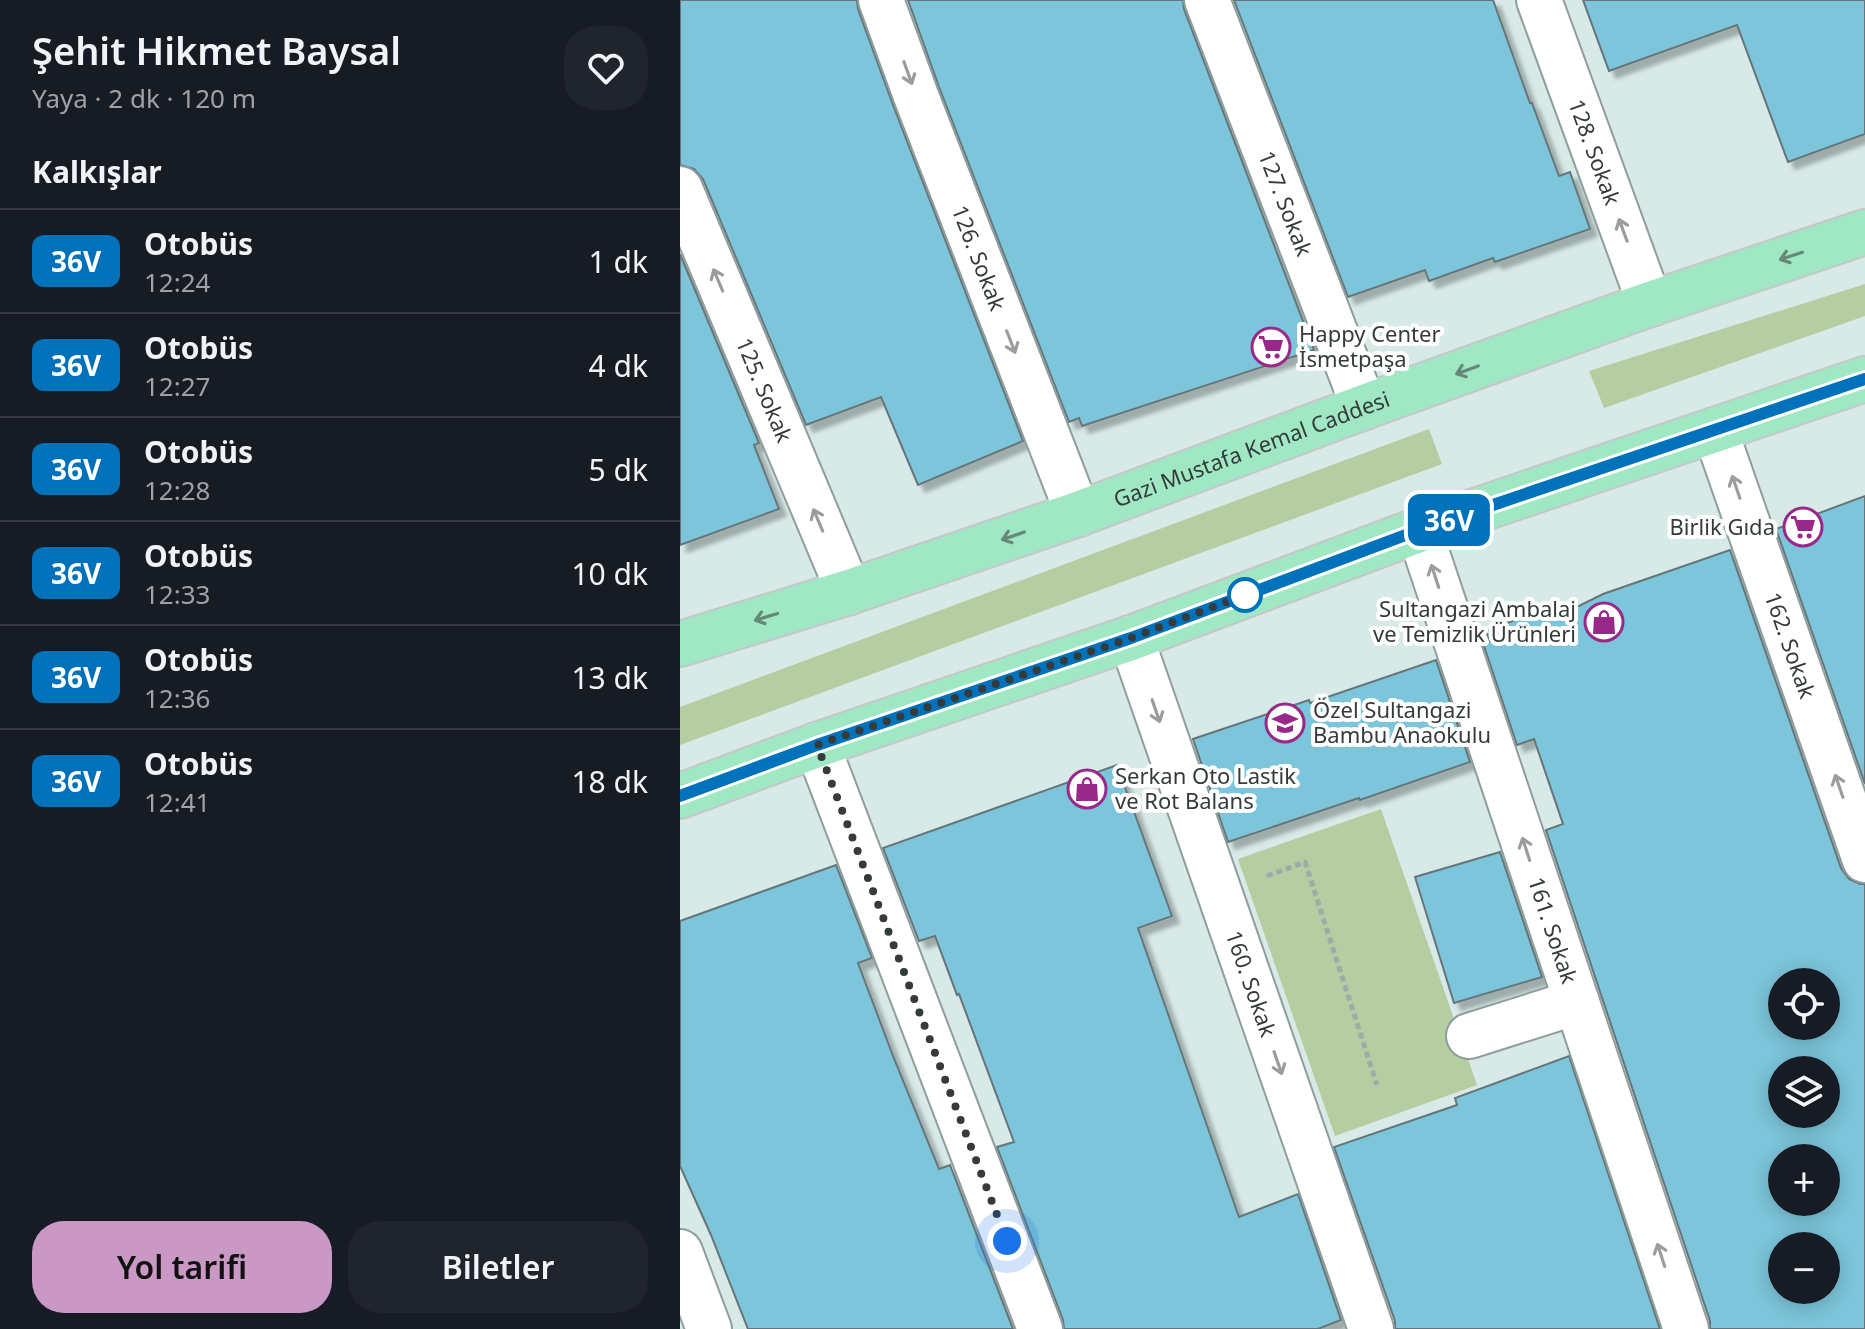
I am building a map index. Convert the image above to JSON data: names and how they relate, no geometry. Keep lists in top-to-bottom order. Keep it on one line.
{"streets":{"main road":["Gazi Mustafa Kemal Caddesi"],"street":["128. Sokak","127. Sokak","126. Sokak","125. Sokak","162. Sokak","161. Sokak","160. Sokak"]},"crossings":[["128. Sokak","Gazi Mustafa Kemal Caddesi"],["127. Sokak","Gazi Mustafa Kemal Caddesi"],["126. Sokak","Gazi Mustafa Kemal Caddesi"],["125. Sokak","Gazi Mustafa Kemal Caddesi"]],"one_way":["128. Sokak","126. Sokak","125. Sokak","162. Sokak","161. Sokak"],"places":{"supermarket":["Happy Center İsmetpaşa","Birlik Gıda"],"shop":["Sultangazi Ambalaj ve Temizlik Ürünleri","Serkan Oto Lastik ve Rot Balans"],"school or university":["Özel Sultangazi Bambu Anaokulu"]},"lines":["bus line 36V"],"page":{"heading":[["Şehit Hikmet Baysal","Yaya · 2 dk · 120 m"],"Kalkışlar"],"on_map":"36V","list":[{"mark":"36V","name":"Otobüs","note":"12:24","value":"1 dk"},{"mark":"36V","name":"Otobüs","note":"12:27","value":"4 dk"},{"mark":"36V","name":"Otobüs","note":"12:28","value":"5 dk"},{"mark":"36V","name":"Otobüs","note":"12:33","value":"10 dk"},{"mark":"36V","name":"Otobüs","note":"12:36","value":"13 dk"},{"mark":"36V","name":"Otobüs","note":"12:41","value":"18 dk"}],"map_buttons":["+","−"],"buttons":["Yol tarifi","Biletler"]}}
